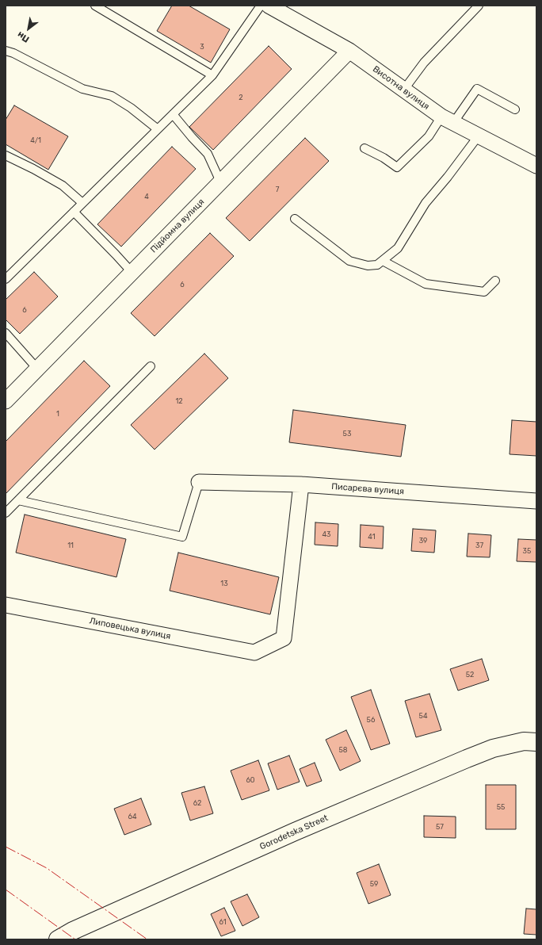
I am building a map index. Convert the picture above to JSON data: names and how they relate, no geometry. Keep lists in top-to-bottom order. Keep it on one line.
{"streets":{"main road":["Gorodetska Street"],"street":["Висотна вулиця","Підйомна вулиця","Писарєва вулиця","Липовецька вулиця"]},"crossings":[["Висотна вулиця","Підйомна вулиця"],["Писарєва вулиця","Липовецька вулиця"]],"house_numbers":["3","2","4/1","7","4","6","6","12","1","53","43","41","39","11","37","35","13","52","54","56","58","60","62","55","64","57","59","61"],"north":"bottom left"}
